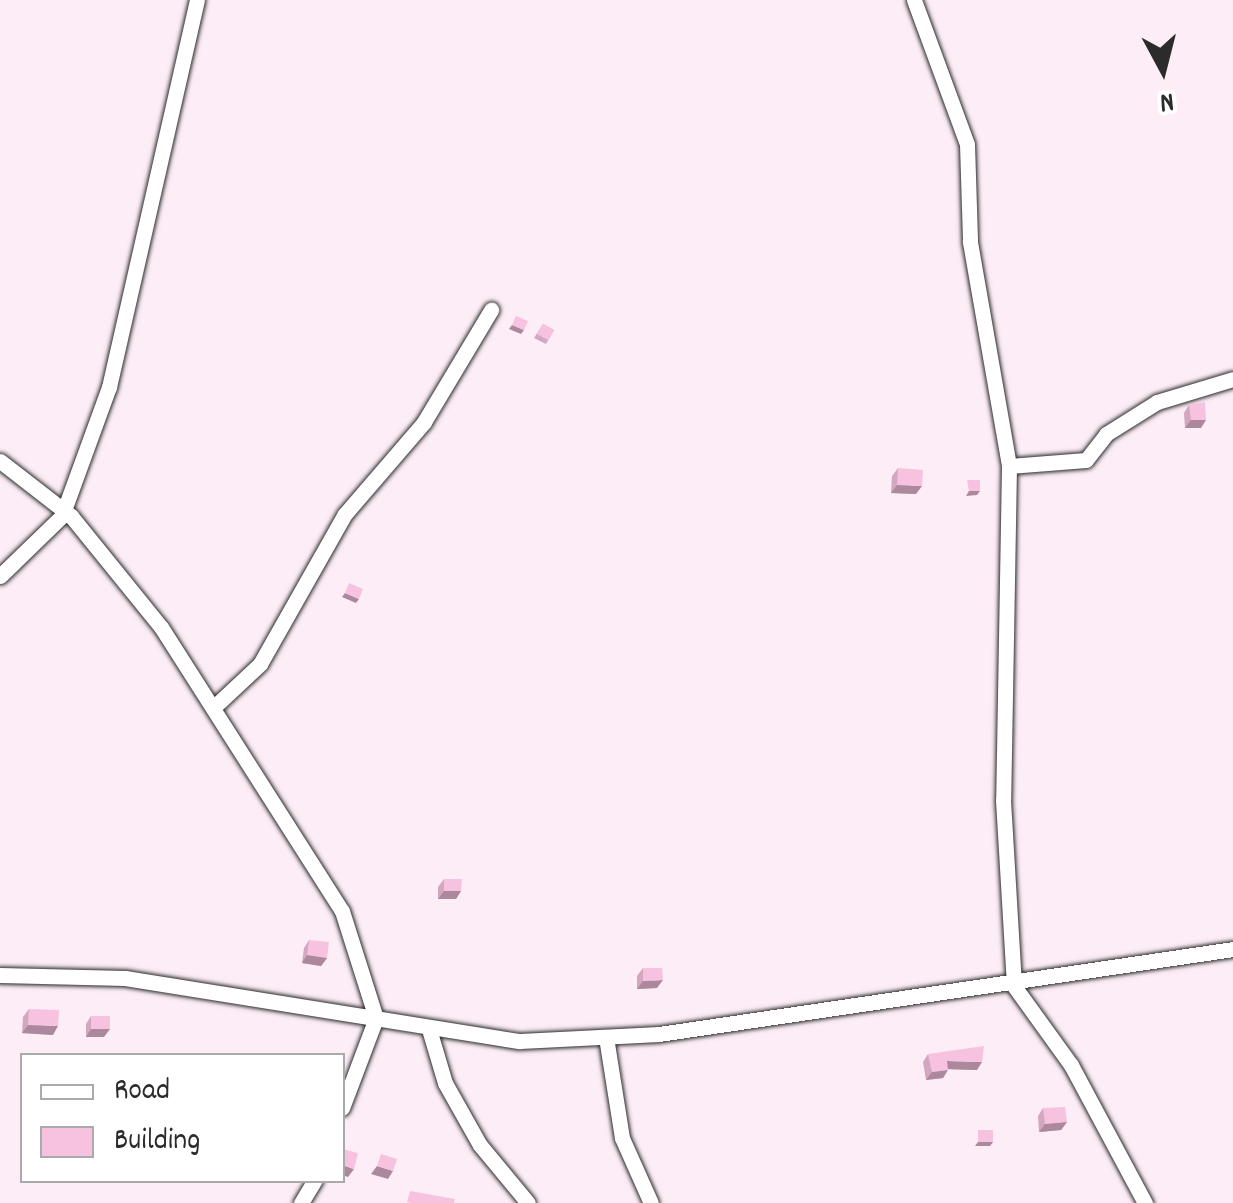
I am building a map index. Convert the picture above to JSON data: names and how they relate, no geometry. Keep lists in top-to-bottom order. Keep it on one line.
{"legend":["Road","Building"],"north":"bottom"}
